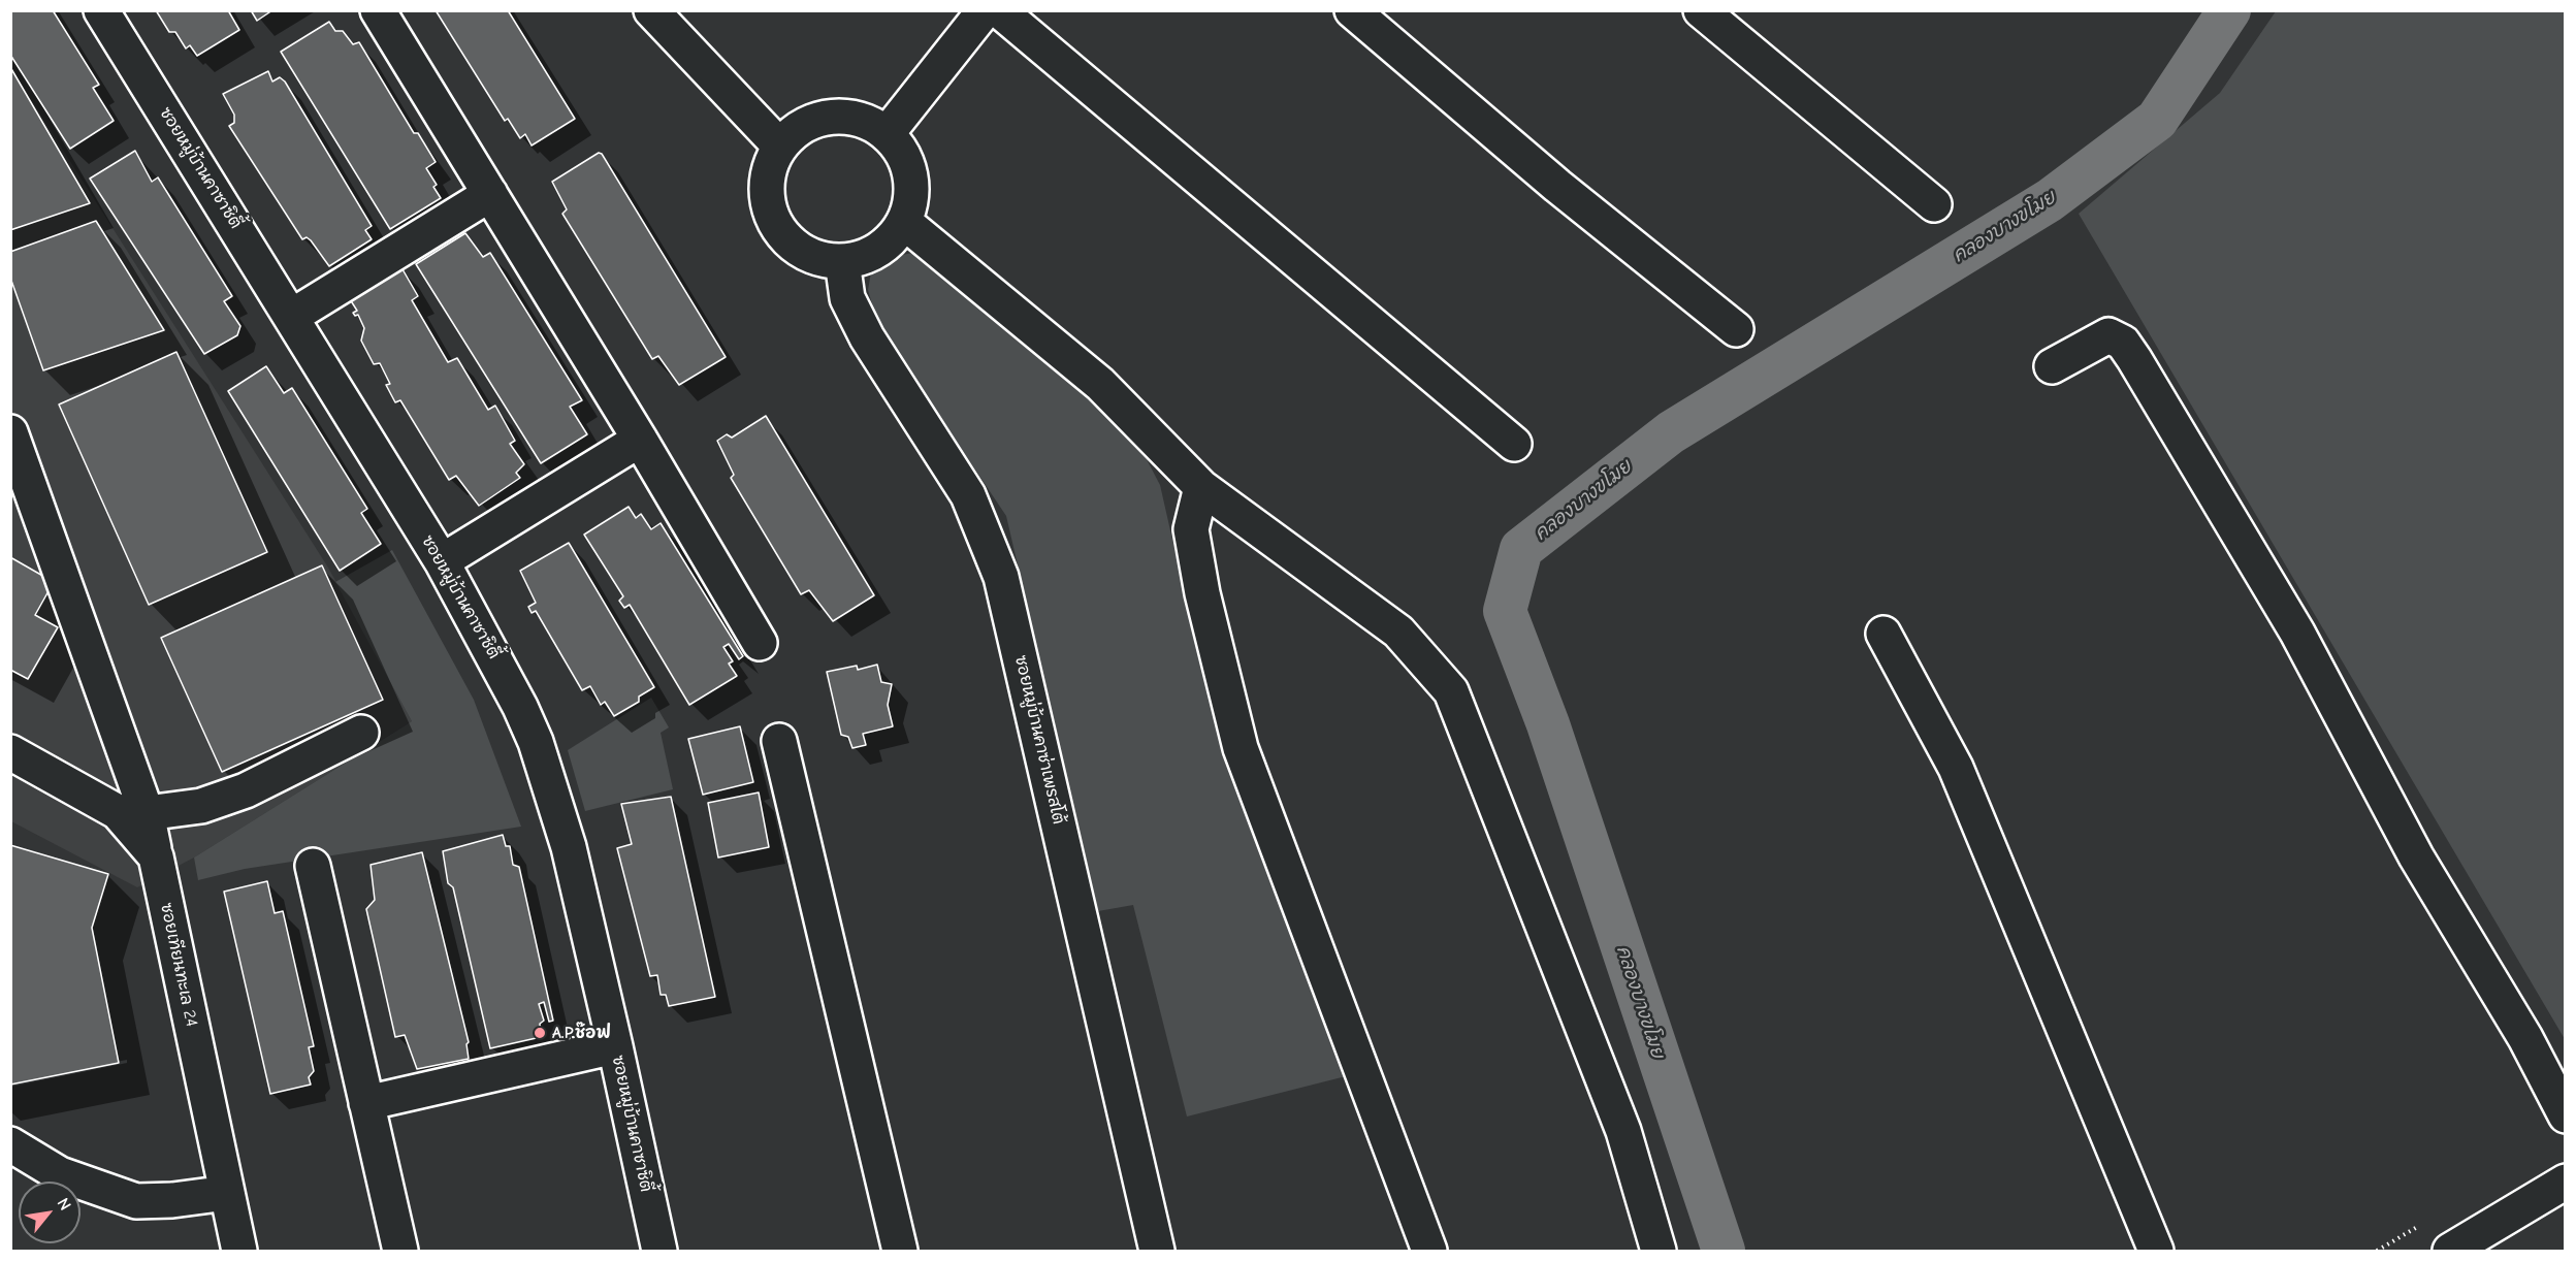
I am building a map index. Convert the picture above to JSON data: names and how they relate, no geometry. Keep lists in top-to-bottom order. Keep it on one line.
{"streets":{"street":["ซอยหมู่บ้านคาซาซิตี้","ซอยหมู่บ้านคาซ่าเพรสโต้","ซอยเทียนทะเล 24"]},"water":["คลองบางขโมย"],"places":["A.P.ช๊อฟ"],"north":"top right"}
